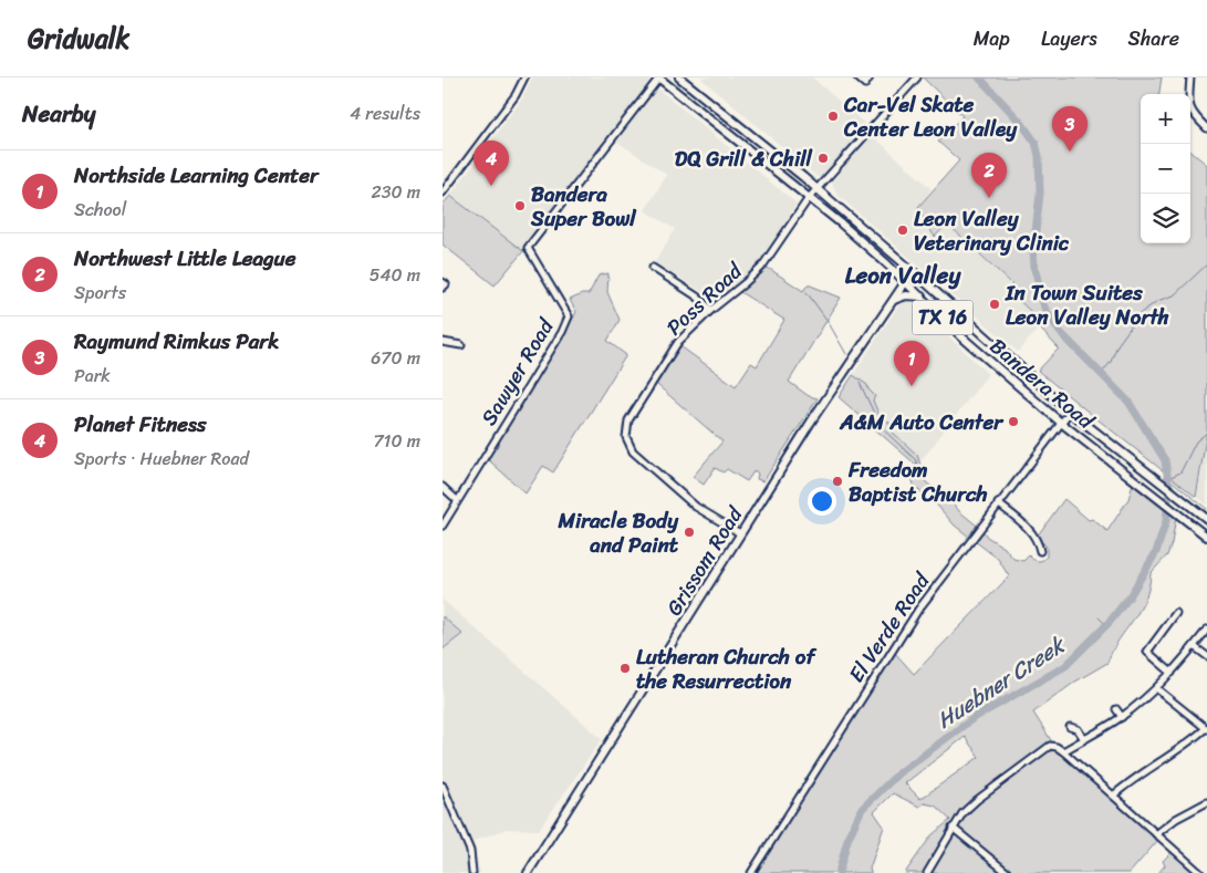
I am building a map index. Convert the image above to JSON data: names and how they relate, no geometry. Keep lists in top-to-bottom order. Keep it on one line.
{"streets":{"main road":["TX 16","Bandera Road","Grissom Road"],"street":["Poss Road","Sawyer Road","El Verde Road"]},"crossings":[["Poss Road","Bandera Road"],["Poss Road","Grissom Road"],["Sawyer Road","Bandera Road"],["Bandera Road","Grissom Road"],["Bandera Road","El Verde Road"]],"districts":["Leon Valley"],"water":["Huebner Creek"],"places":["Car-Vel Skate Center Leon Valley","DQ Grill & Chill","Bandera Super Bowl","Leon Valley Veterinary Clinic","In Town Suites Leon Valley North","A&M Auto Center","Freedom Baptist Church","Miracle Body and Paint","Lutheran Church of the Resurrection"],"page":{"header":"Gridwalk","nav":["Map","Layers","Share"],"heading":["Nearby","4 results"],"map_buttons":["+","−"],"pins":["3","4","2","1"],"list":[{"mark":"1","name":"Northside Learning Center","note":"School","value":"230 m"},{"mark":"2","name":"Northwest Little League","note":"Sports","value":"540 m"},{"mark":"3","name":"Raymund Rimkus Park","note":"Park","value":"670 m"},{"mark":"4","name":"Planet Fitness","note":"Sports · Huebner Road","value":"710 m"}]}}
